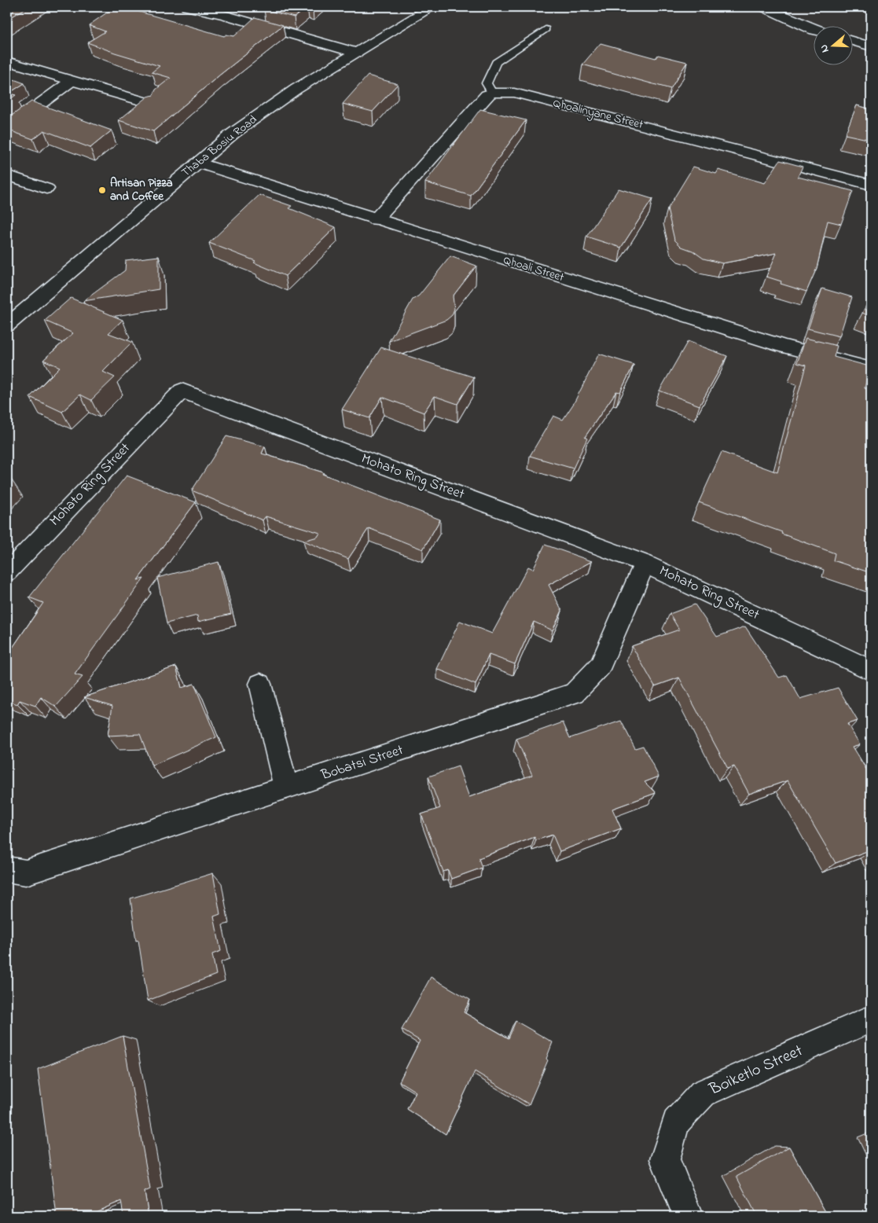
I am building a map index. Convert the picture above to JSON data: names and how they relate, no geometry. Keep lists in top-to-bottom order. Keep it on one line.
{"streets":{"street":["Qhoalinyane Street","Thaba Bosiu Road","Qhoali Street","Mohato Ring Street","Bobatsi Street","Boiketlo Street"]},"crossings":[["Thaba Bosiu Road","Qhoali Street"],["Mohato Ring Street","Bobatsi Street"]],"places":["Artisan Pizza and Coffee"],"north":"left"}
